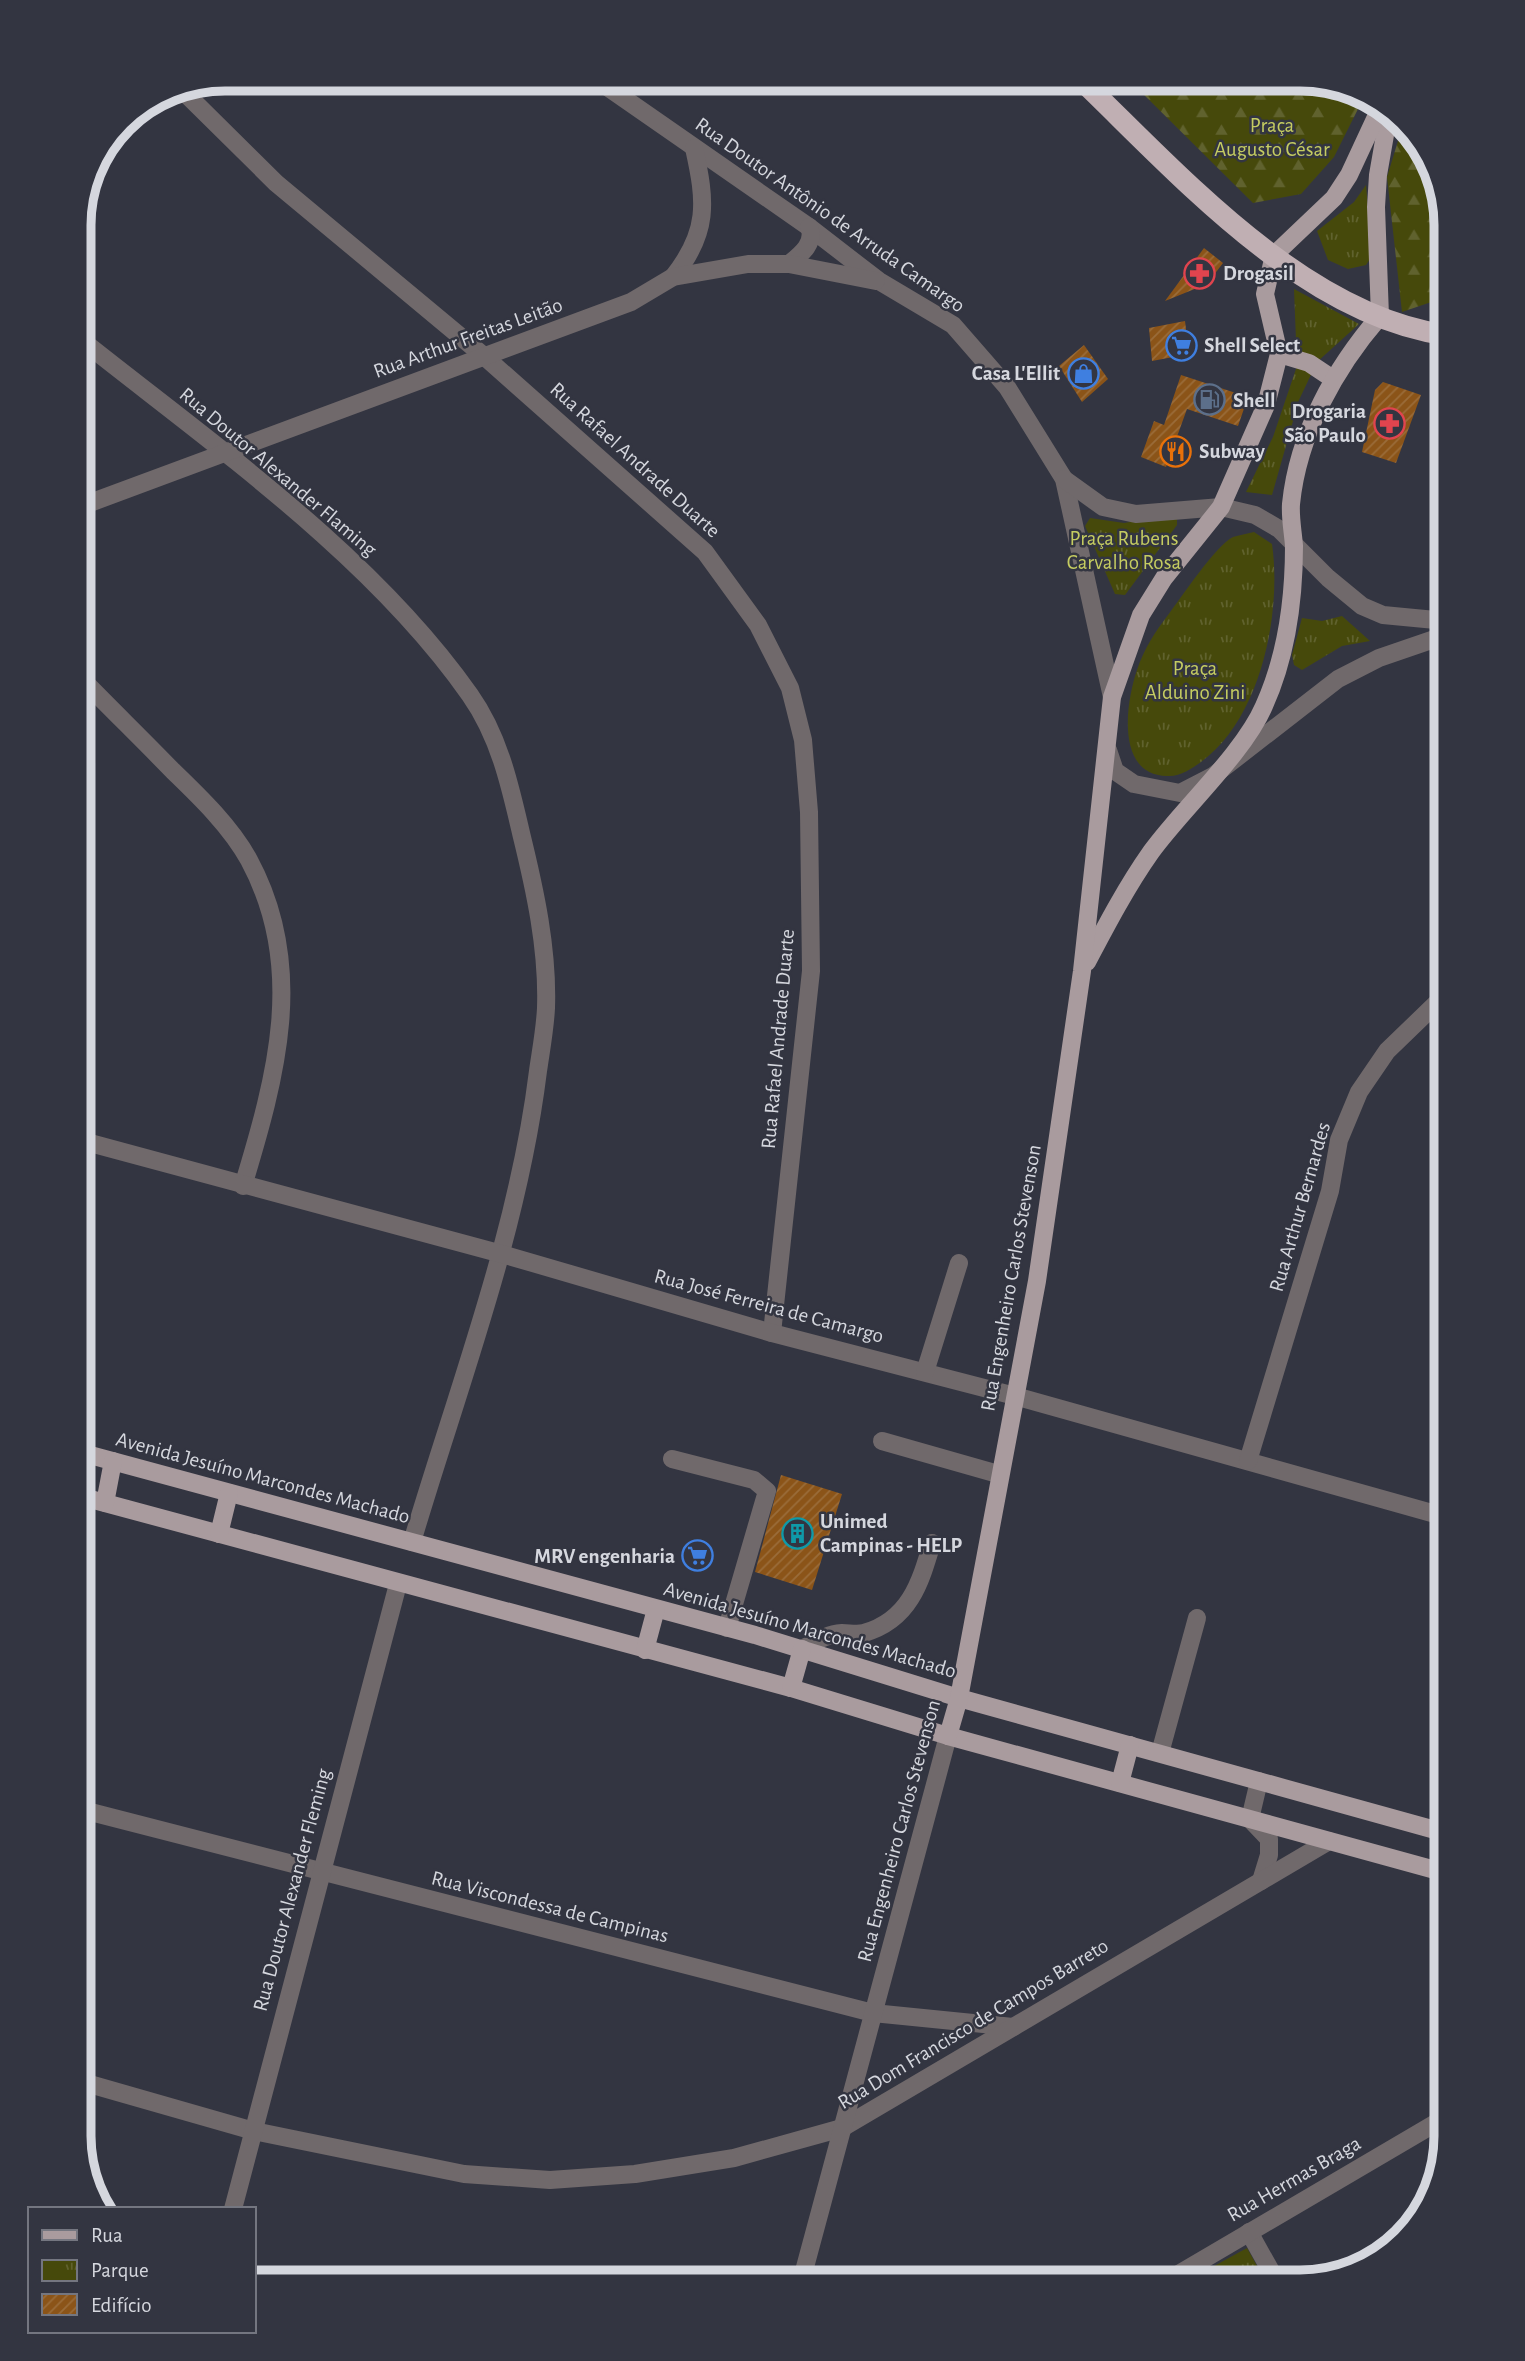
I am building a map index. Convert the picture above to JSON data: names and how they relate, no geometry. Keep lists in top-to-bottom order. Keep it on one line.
{"streets":{"main road":["Rua Engenheiro Carlos Stevenson","Avenida Jesuíno Marcondes Machado"],"street":["Rua Doutor Antônio de Arruda Camargo","Rua Arthur Freitas Leitão","Rua Rafael Andrade Duarte","Rua Doutor Alexander Flaming","Rua Arthur Bernardes","Rua José Ferreira de Camargo","Rua Doutor Alexander Fleming","Rua Viscondessa de Campinas","Rua Dom Francisco de Campos Barreto","Rua Hermas Braga"]},"crossings":[["Rua Doutor Antônio de Arruda Camargo","Rua Arthur Freitas Leitão"],["Rua Doutor Antônio de Arruda Camargo","Rua Engenheiro Carlos Stevenson"],["Rua Arthur Freitas Leitão","Rua Rafael Andrade Duarte"],["Rua Arthur Freitas Leitão","Rua Doutor Alexander Flaming"],["Rua Rafael Andrade Duarte","Rua José Ferreira de Camargo"],["Rua Doutor Alexander Flaming","Rua José Ferreira de Camargo"],["Rua Arthur Bernardes","Rua José Ferreira de Camargo"],["Rua Engenheiro Carlos Stevenson","Rua José Ferreira de Camargo"],["Rua Engenheiro Carlos Stevenson","Avenida Jesuíno Marcondes Machado"],["Rua Engenheiro Carlos Stevenson","Rua Viscondessa de Campinas"],["Rua Engenheiro Carlos Stevenson","Rua Dom Francisco de Campos Barreto"],["Rua Doutor Alexander Fleming","Rua Viscondessa de Campinas"],["Rua Doutor Alexander Fleming","Rua Dom Francisco de Campos Barreto"],["Rua Viscondessa de Campinas","Rua Dom Francisco de Campos Barreto"]],"parks":["Praça Augusto César","Praça Rubens Carvalho Rosa","Praça Alduino Zini"],"places":{"pharmacy":["Drogasil","Drogaria São Paulo"],"supermarket":["Shell Select","MRV engenharia"],"shop":["Casa L'Ellit"],"fuel station":["Shell"],"restaurant":["Subway"],"building":["Unimed Campinas - HELP"]},"legend":["Rua","Parque","Edifício"]}
